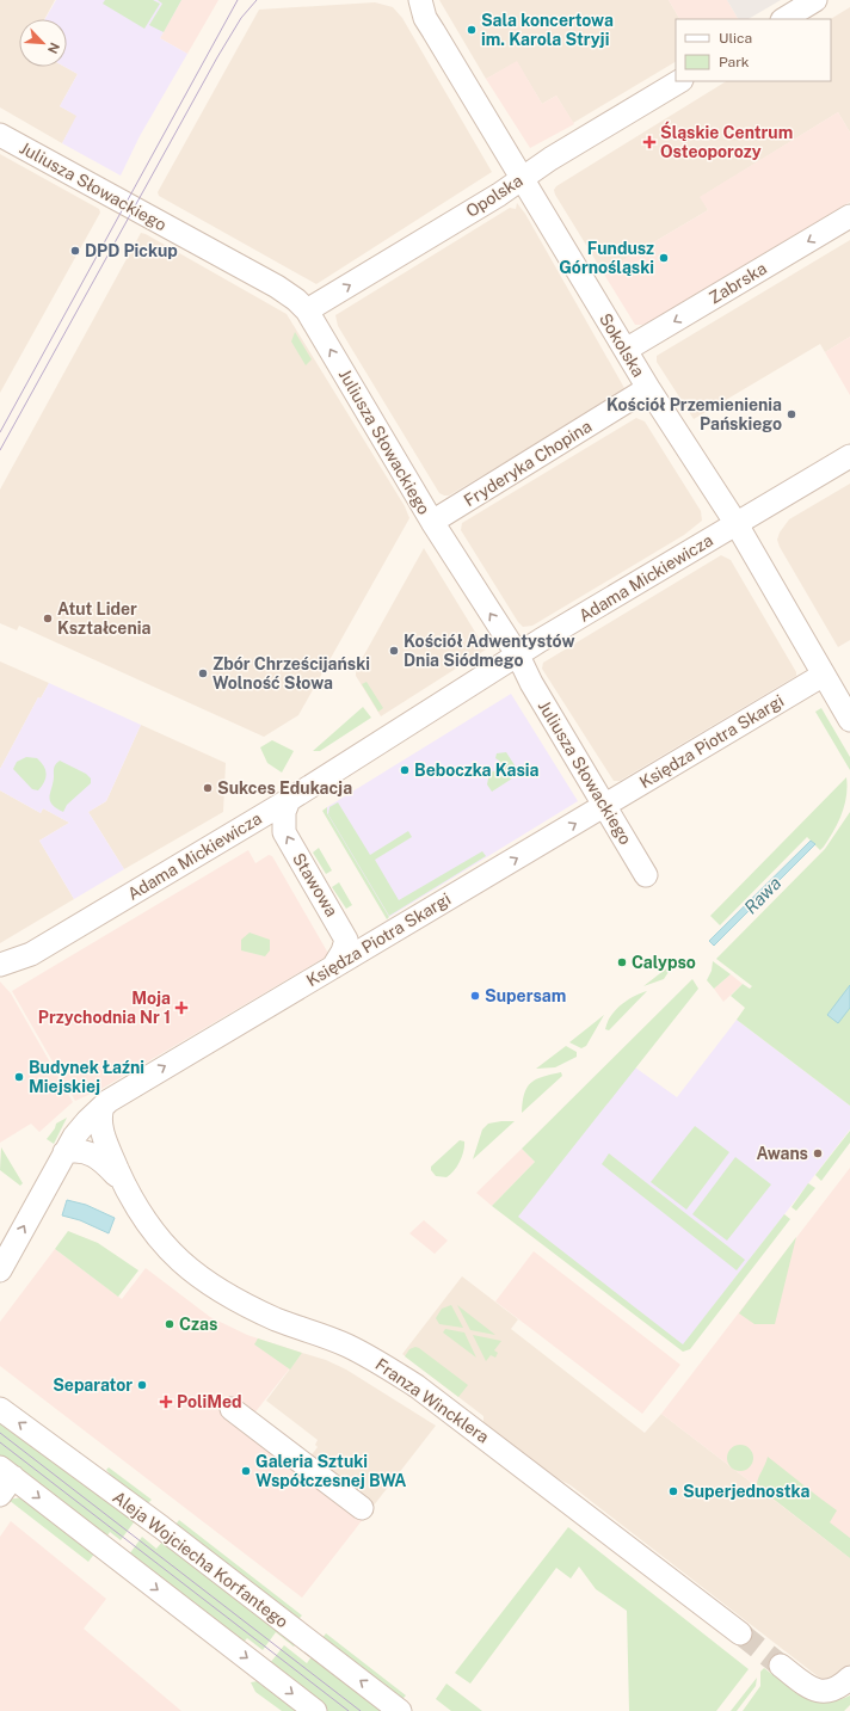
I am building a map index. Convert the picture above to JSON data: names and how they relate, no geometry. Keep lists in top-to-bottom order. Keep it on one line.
{"streets":{"street":["Juliusza Słowackiego","Opolska","Zabrska","Sokolska","Fryderyka Chopina","Adama Mickiewicza","Księdza Piotra Skargi","Stawowa","Franza Wincklera","Aleja Wojciecha Korfantego"]},"crossings":[["Juliusza Słowackiego","Opolska"],["Juliusza Słowackiego","Fryderyka Chopina"],["Juliusza Słowackiego","Adama Mickiewicza"],["Juliusza Słowackiego","Księdza Piotra Skargi"],["Opolska","Sokolska"],["Zabrska","Sokolska"],["Sokolska","Fryderyka Chopina"],["Sokolska","Adama Mickiewicza"],["Sokolska","Księdza Piotra Skargi"],["Adama Mickiewicza","Stawowa"],["Księdza Piotra Skargi","Stawowa"],["Księdza Piotra Skargi","Franza Wincklera"]],"one_way":["Juliusza Słowackiego","Opolska","Zabrska","Księdza Piotra Skargi","Stawowa"],"water":["Rawa"],"places":{"other":["Sala koncertowa im. Karola Stryji","DPD Pickup","Fundusz Górnośląski","Kościół Przemienienia Pańskiego","Atut Lider Kształcenia","Kościół Adwentystów Dnia Siódmego","Zbór Chrześcijański Wolność Słowa","Beboczka Kasia","Sukces Edukacja","Calypso","Supersam","Budynek Łaźni Miejskiej","Awans","Czas","Separator","Galeria Sztuki Współczesnej BWA","Superjednostka"],"health":["Śląskie Centrum Osteoporozy","Moja Przychodnia Nr 1","PoliMed"]},"legend":["Ulica","Park"],"north":"bottom right"}
